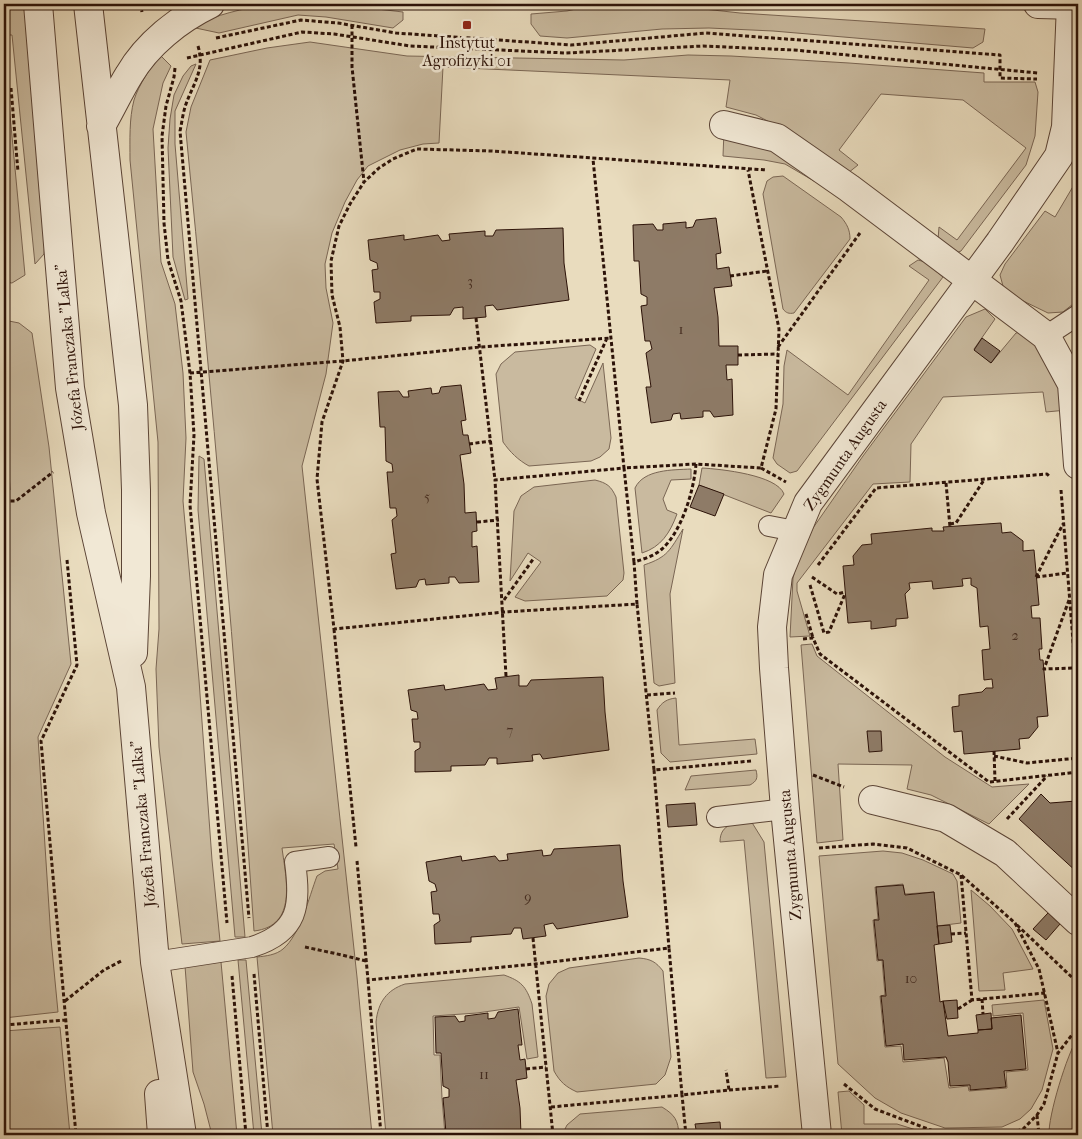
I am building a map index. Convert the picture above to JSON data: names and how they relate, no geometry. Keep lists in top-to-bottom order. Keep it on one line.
{"streets":{"street":["Józefa Franczaka \"Lalka\"","Zygmunta Augusta"]},"places":{"transit":["Instytut Agrofizyki 01"]},"house_numbers":["3","1","5","2","7","9","10","11"]}
